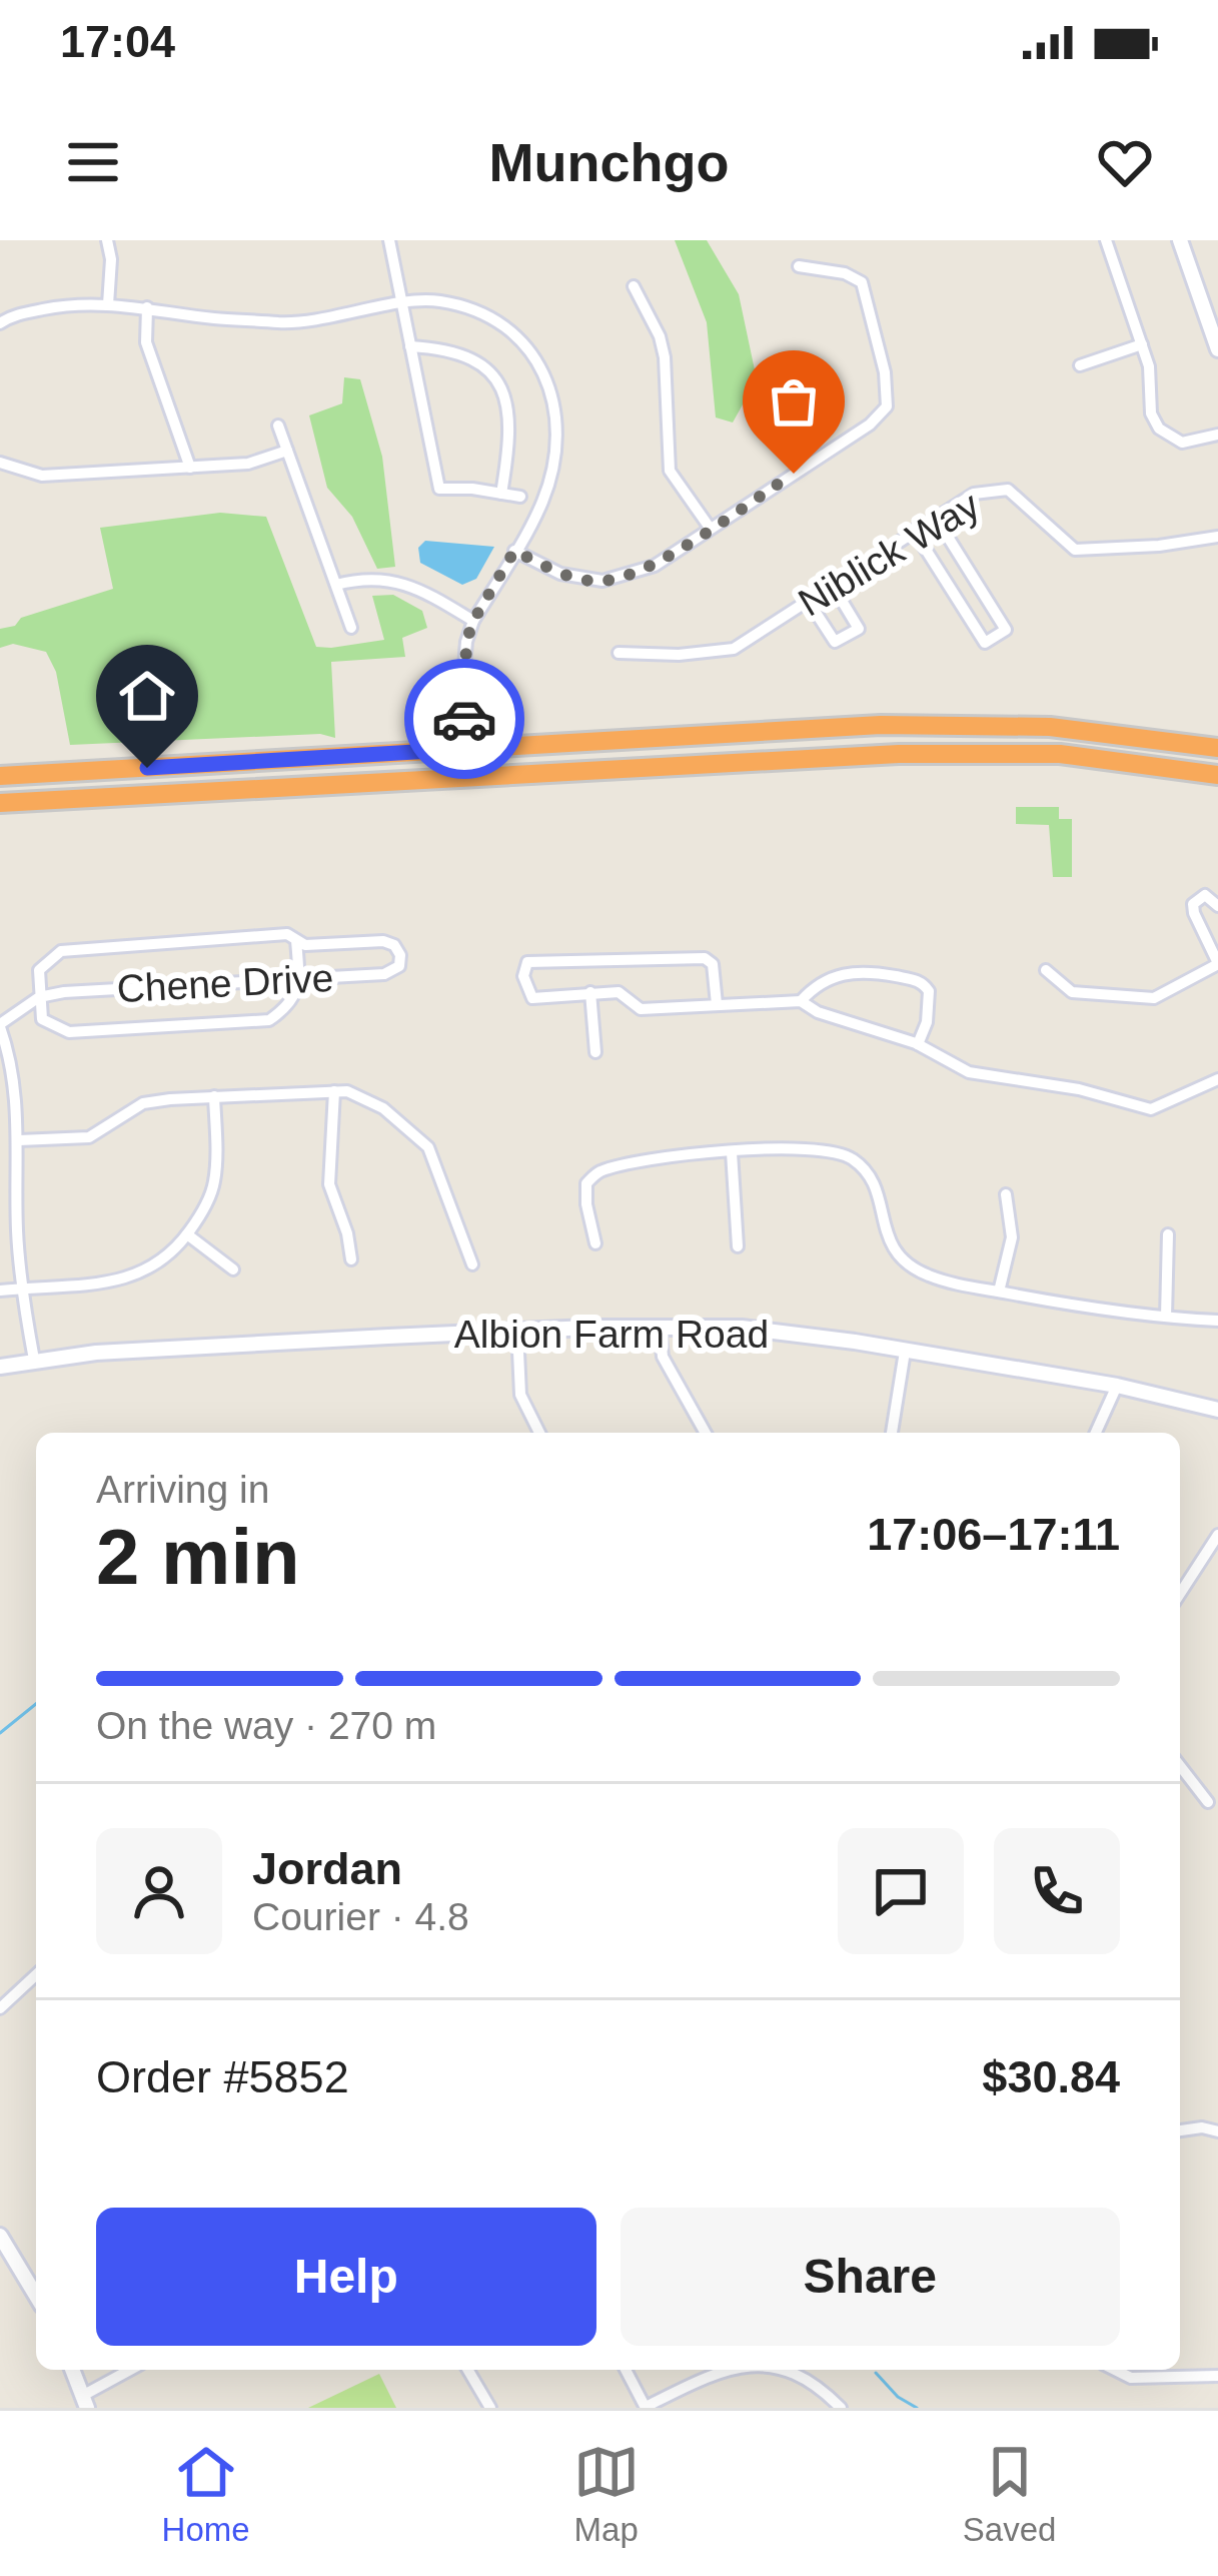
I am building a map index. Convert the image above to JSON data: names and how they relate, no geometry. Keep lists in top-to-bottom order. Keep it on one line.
{"streets":{"street":["Niblick Way","Chene Drive","Albion Farm Road"]},"page":{"status":"17:04","header":"Munchgo","heading":["2 min","Arriving in","17:06–17:11"],"panel":["Jordan","Courier · 4.8","Order #5852","$30.84"],"bar":"On the way · 270 m","buttons":["Help","Share"],"tabs":["Home","Map","Saved"]}}
